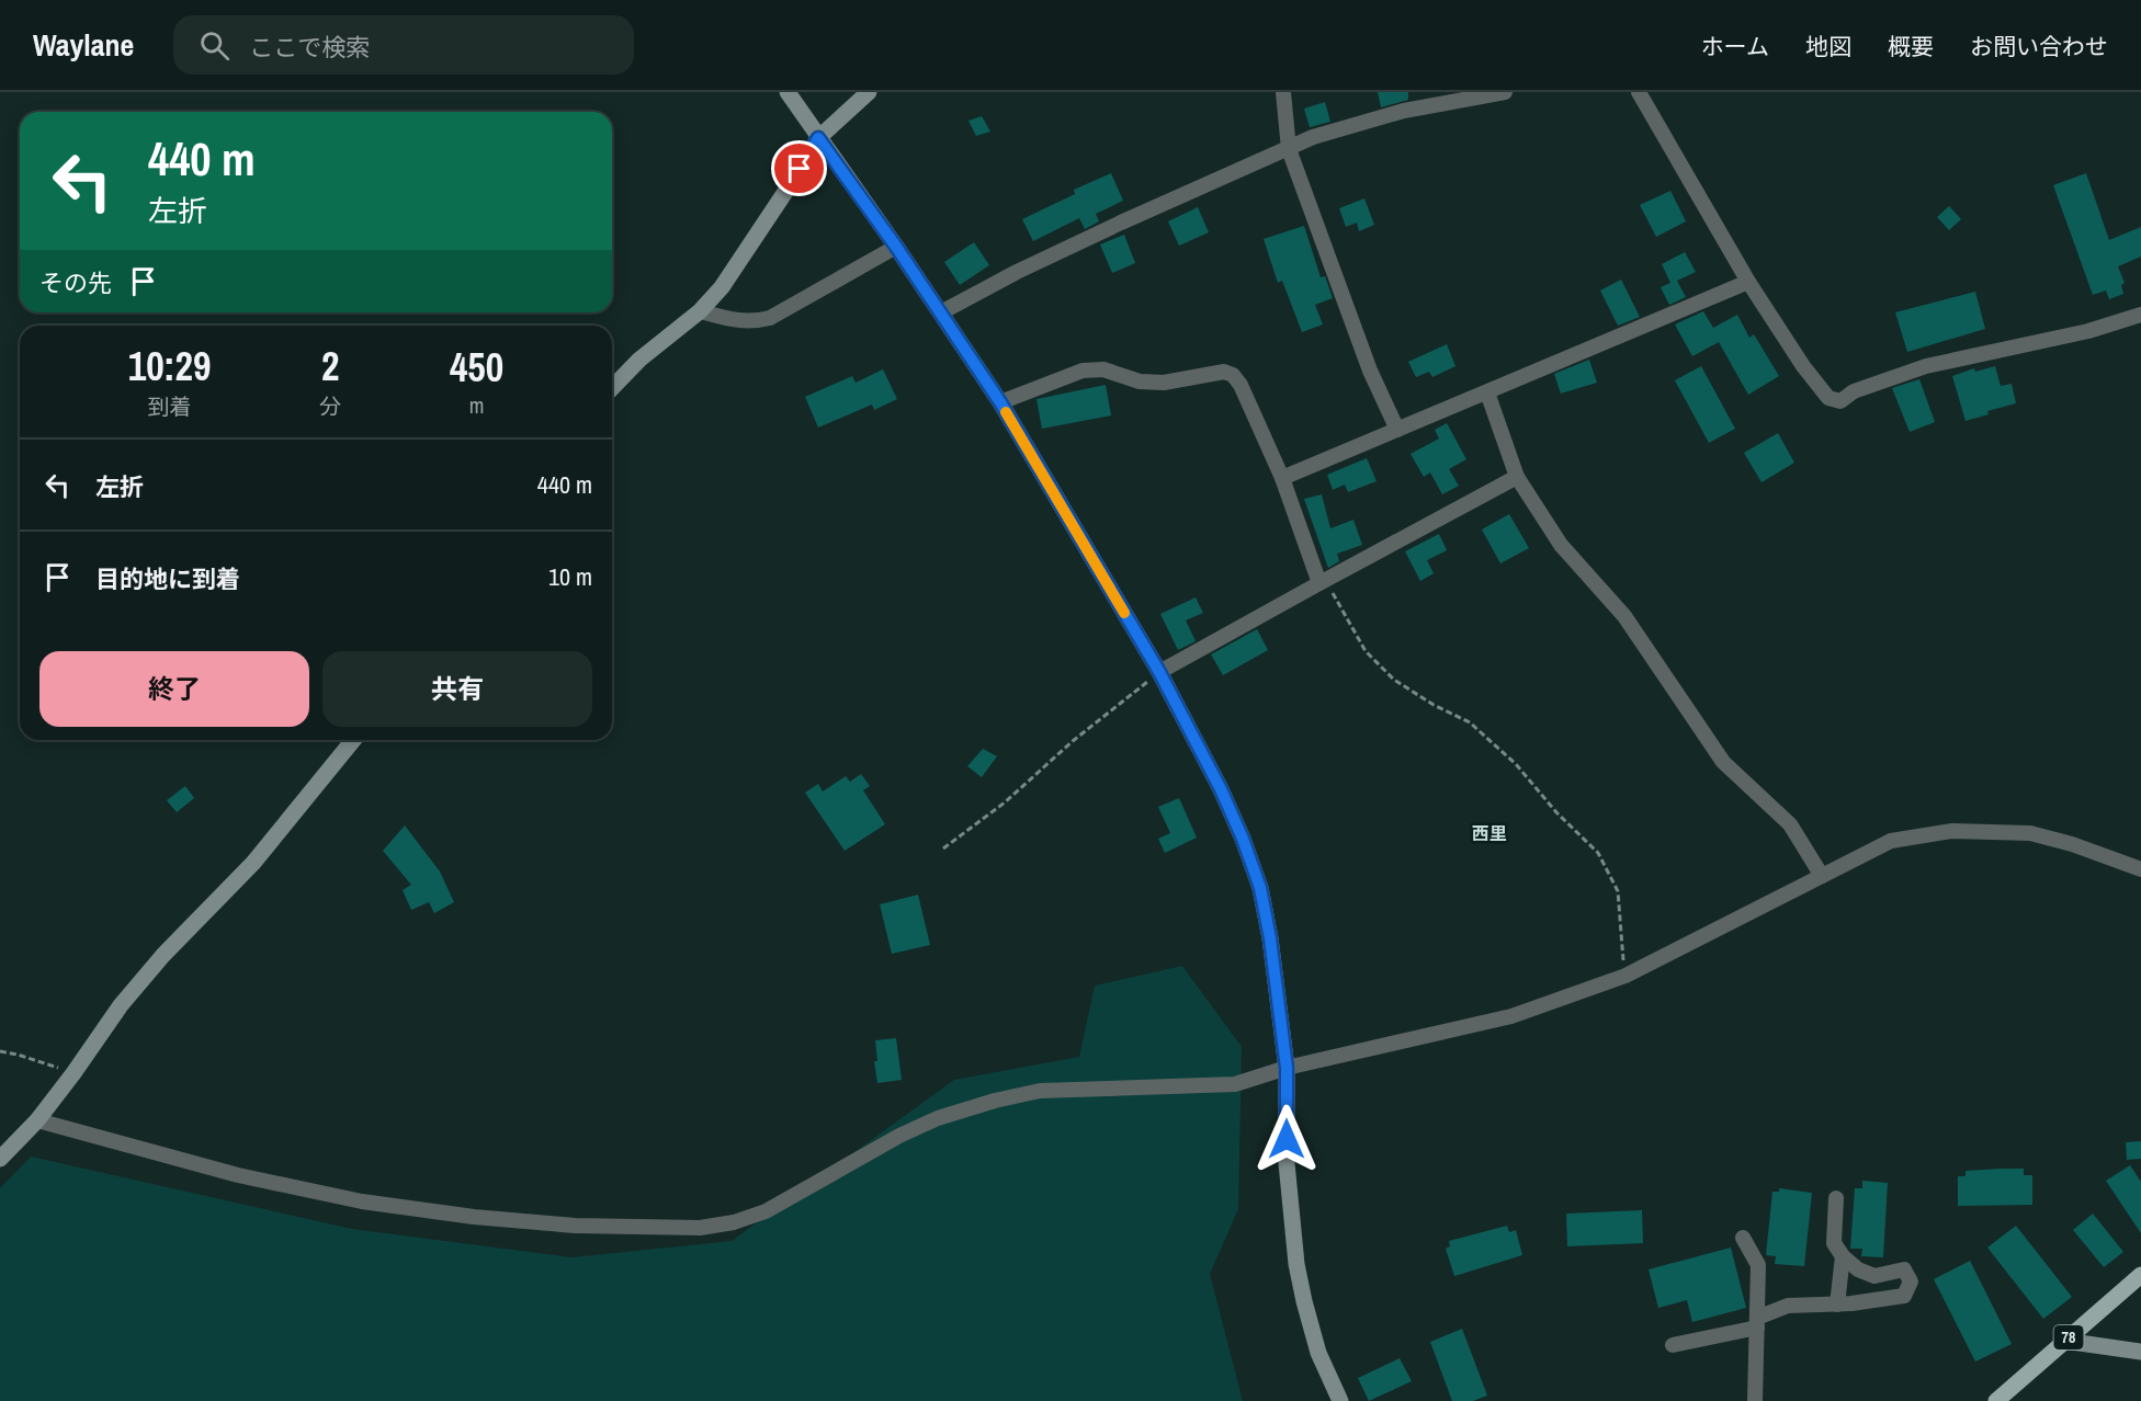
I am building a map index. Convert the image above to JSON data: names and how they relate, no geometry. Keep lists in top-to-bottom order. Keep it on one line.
{"streets":{"main road":["78"]},"districts":["西里"],"page":{"header":"Waylane","search":"ここで検索","nav":["ホーム","地図","概要","お問い合わせ"],"turn":["440 m","左折"],"then":"その先","eta":["10:29","到着","2","分","450","m"],"list":[{"name":"左折","value":"440 m"},{"name":"目的地に到着","value":"10 m"}],"buttons":["終了","共有"]}}
